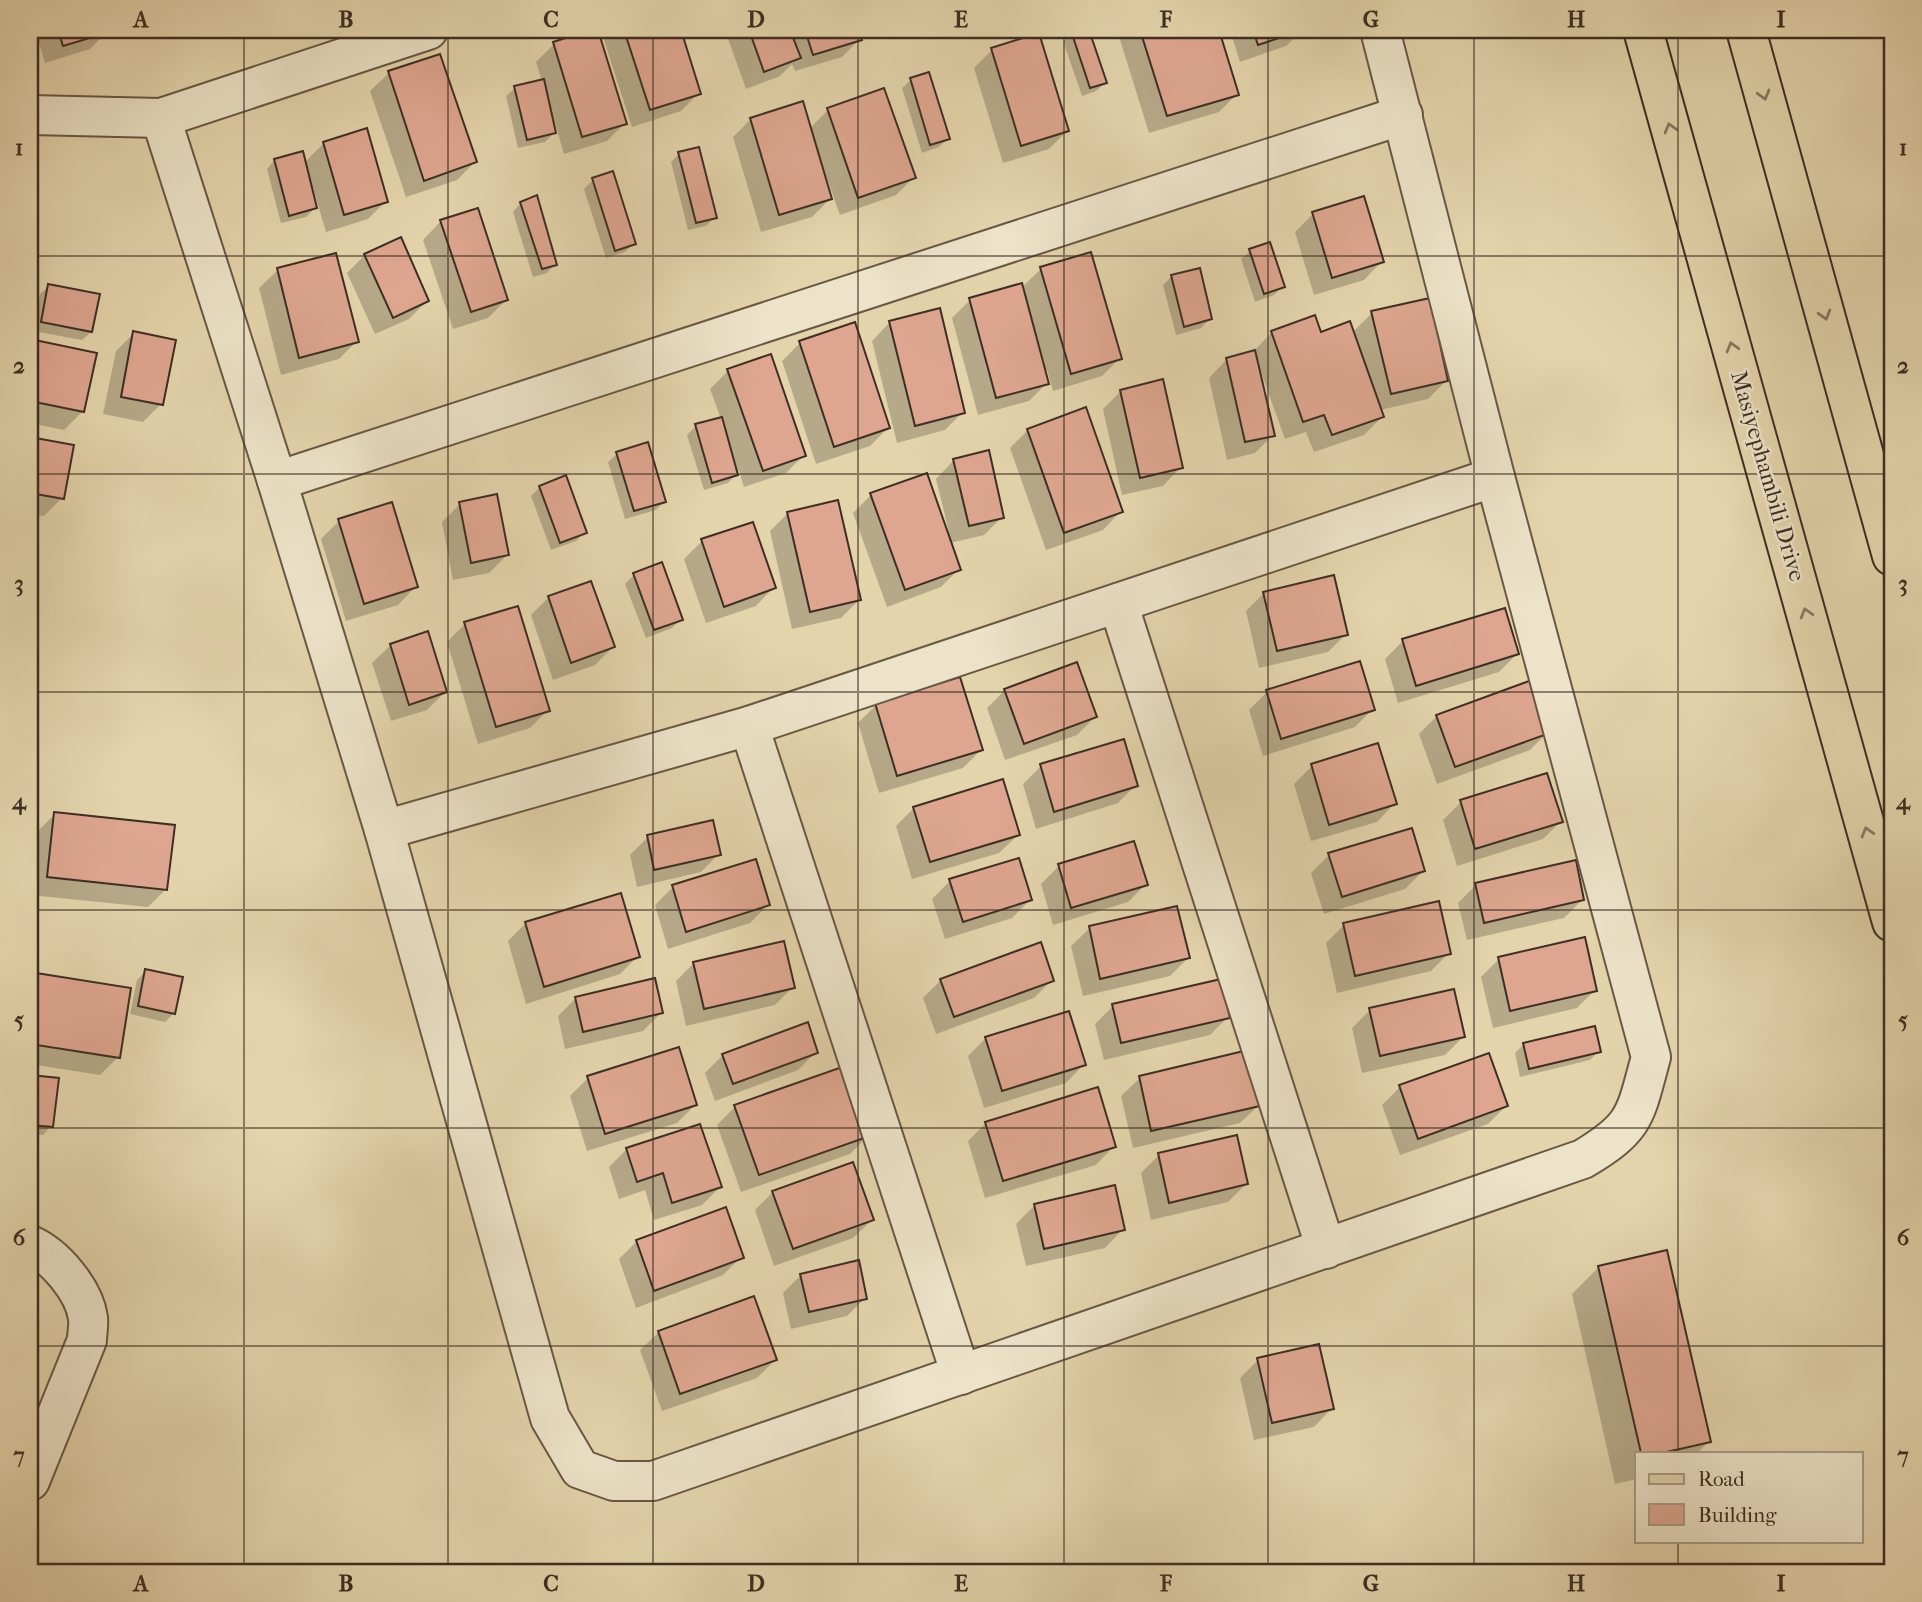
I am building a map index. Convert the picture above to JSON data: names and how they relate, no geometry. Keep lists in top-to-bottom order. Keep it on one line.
{"streets":{"main road":["Masiyephambili Drive"]},"legend":["Road","Building"],"grid":{"columns":["A","B","C","D","E","F","G","H","I"],"rows":["1","2","3","4","5","6","7"]}}
